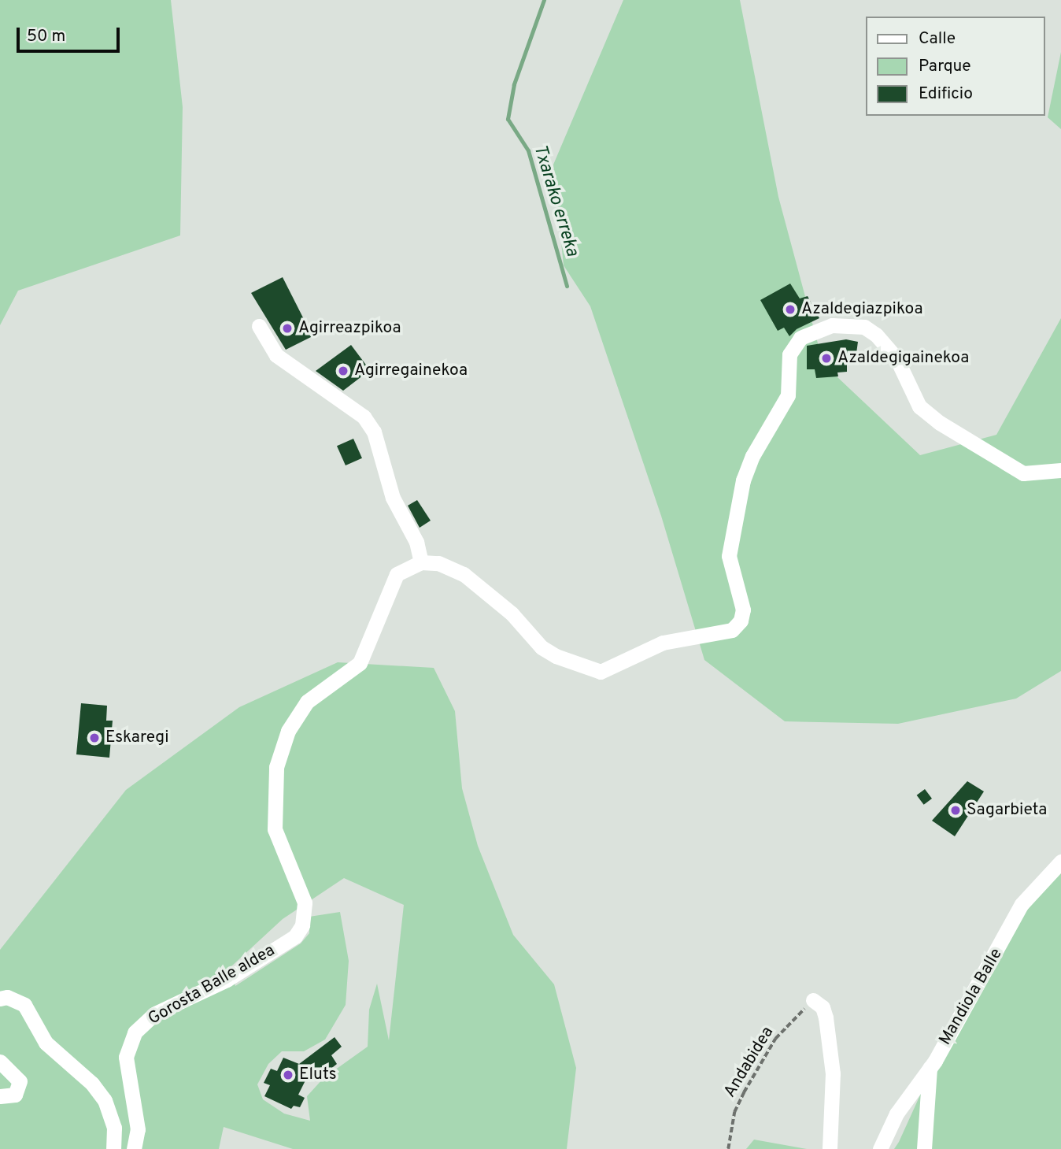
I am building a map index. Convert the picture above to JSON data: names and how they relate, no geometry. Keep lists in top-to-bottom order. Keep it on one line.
{"streets":{"street":["Gorosta Balle aldea","Mandiola Balle"],"path":["Andabidea"]},"water":["Txarako erreka"],"places":["Azaldegiazpikoa","Agirreazpikoa","Azaldegigainekoa","Agirregainekoa","Eskaregi","Sagarbieta","Eluts"],"legend":["Calle","Parque","Edificio"],"scale_bar":"50 m"}
